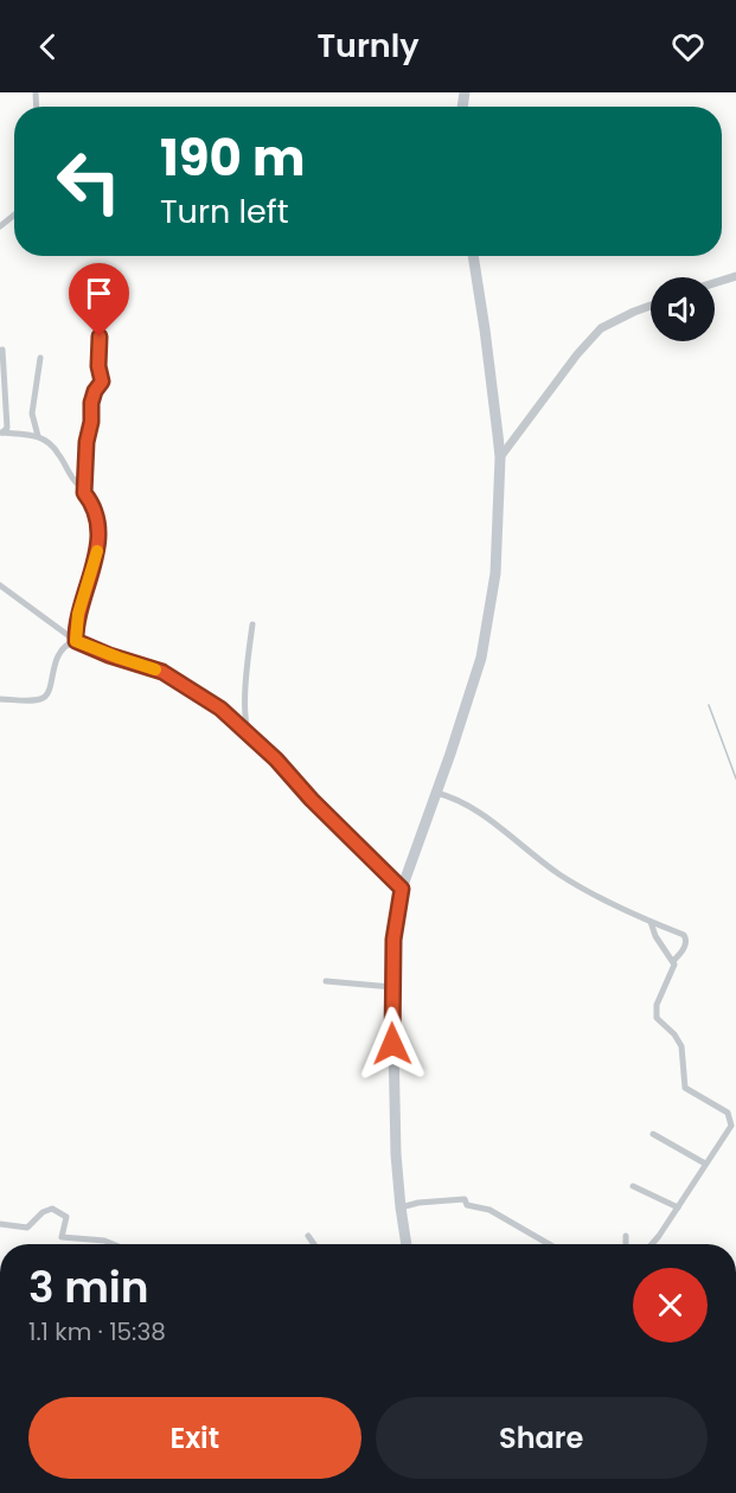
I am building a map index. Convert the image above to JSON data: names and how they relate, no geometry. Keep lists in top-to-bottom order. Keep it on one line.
{"page":{"header":"Turnly","turn":["190 m","Turn left"],"heading":["3 min","1.1 km · 15:38"],"buttons":["Exit","Share"]}}
